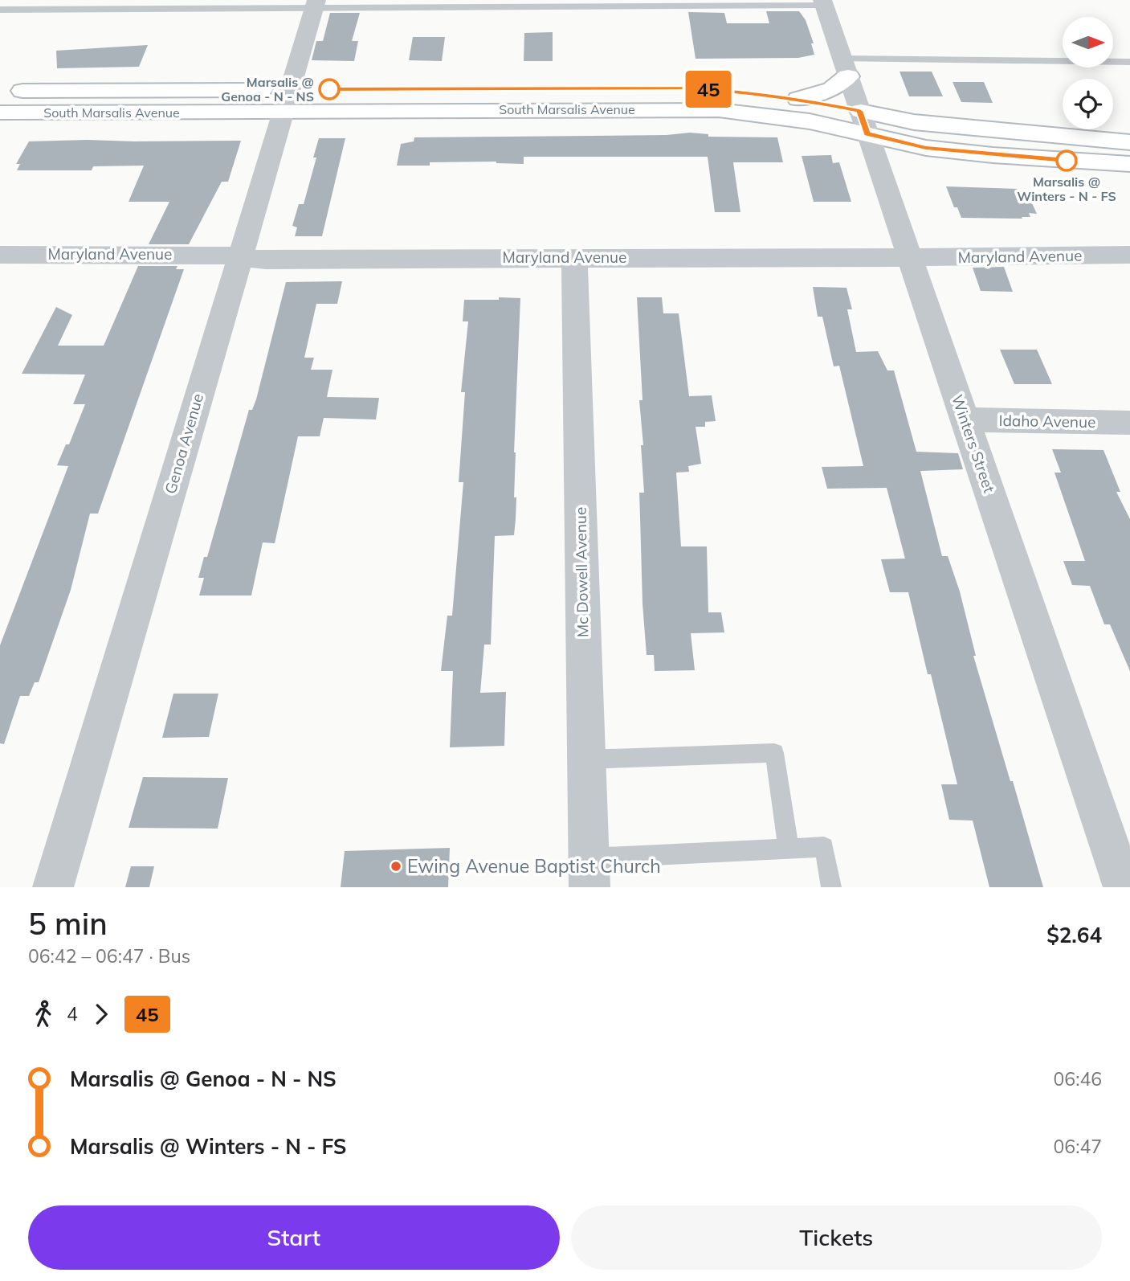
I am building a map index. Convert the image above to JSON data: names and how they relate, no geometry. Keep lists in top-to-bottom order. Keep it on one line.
{"streets":{"main road":["South Marsalis Avenue"],"street":["Maryland Avenue","Idaho Avenue","Genoa Avenue","Winters Street","Mc Dowell Avenue"]},"crossings":[["South Marsalis Avenue","Genoa Avenue"],["South Marsalis Avenue","Winters Street"],["Maryland Avenue","Genoa Avenue"],["Maryland Avenue","Winters Street"],["Maryland Avenue","Mc Dowell Avenue"],["Idaho Avenue","Winters Street"]],"places":["Marsalis @ Genoa - N - NS","Marsalis @ Winters - N - FS","Ewing Avenue Baptist Church"],"lines":["bus line 45"],"north":"right","page":{"on_map":"45","heading":["5 min","06:42 – 06:47 · Bus","$2.64"],"legs":["4","45"],"list":[{"name":"Marsalis @ Genoa - N - NS","value":"06:46"},{"name":"Marsalis @ Winters - N - FS","value":"06:47"}],"buttons":["Start","Tickets"]}}
